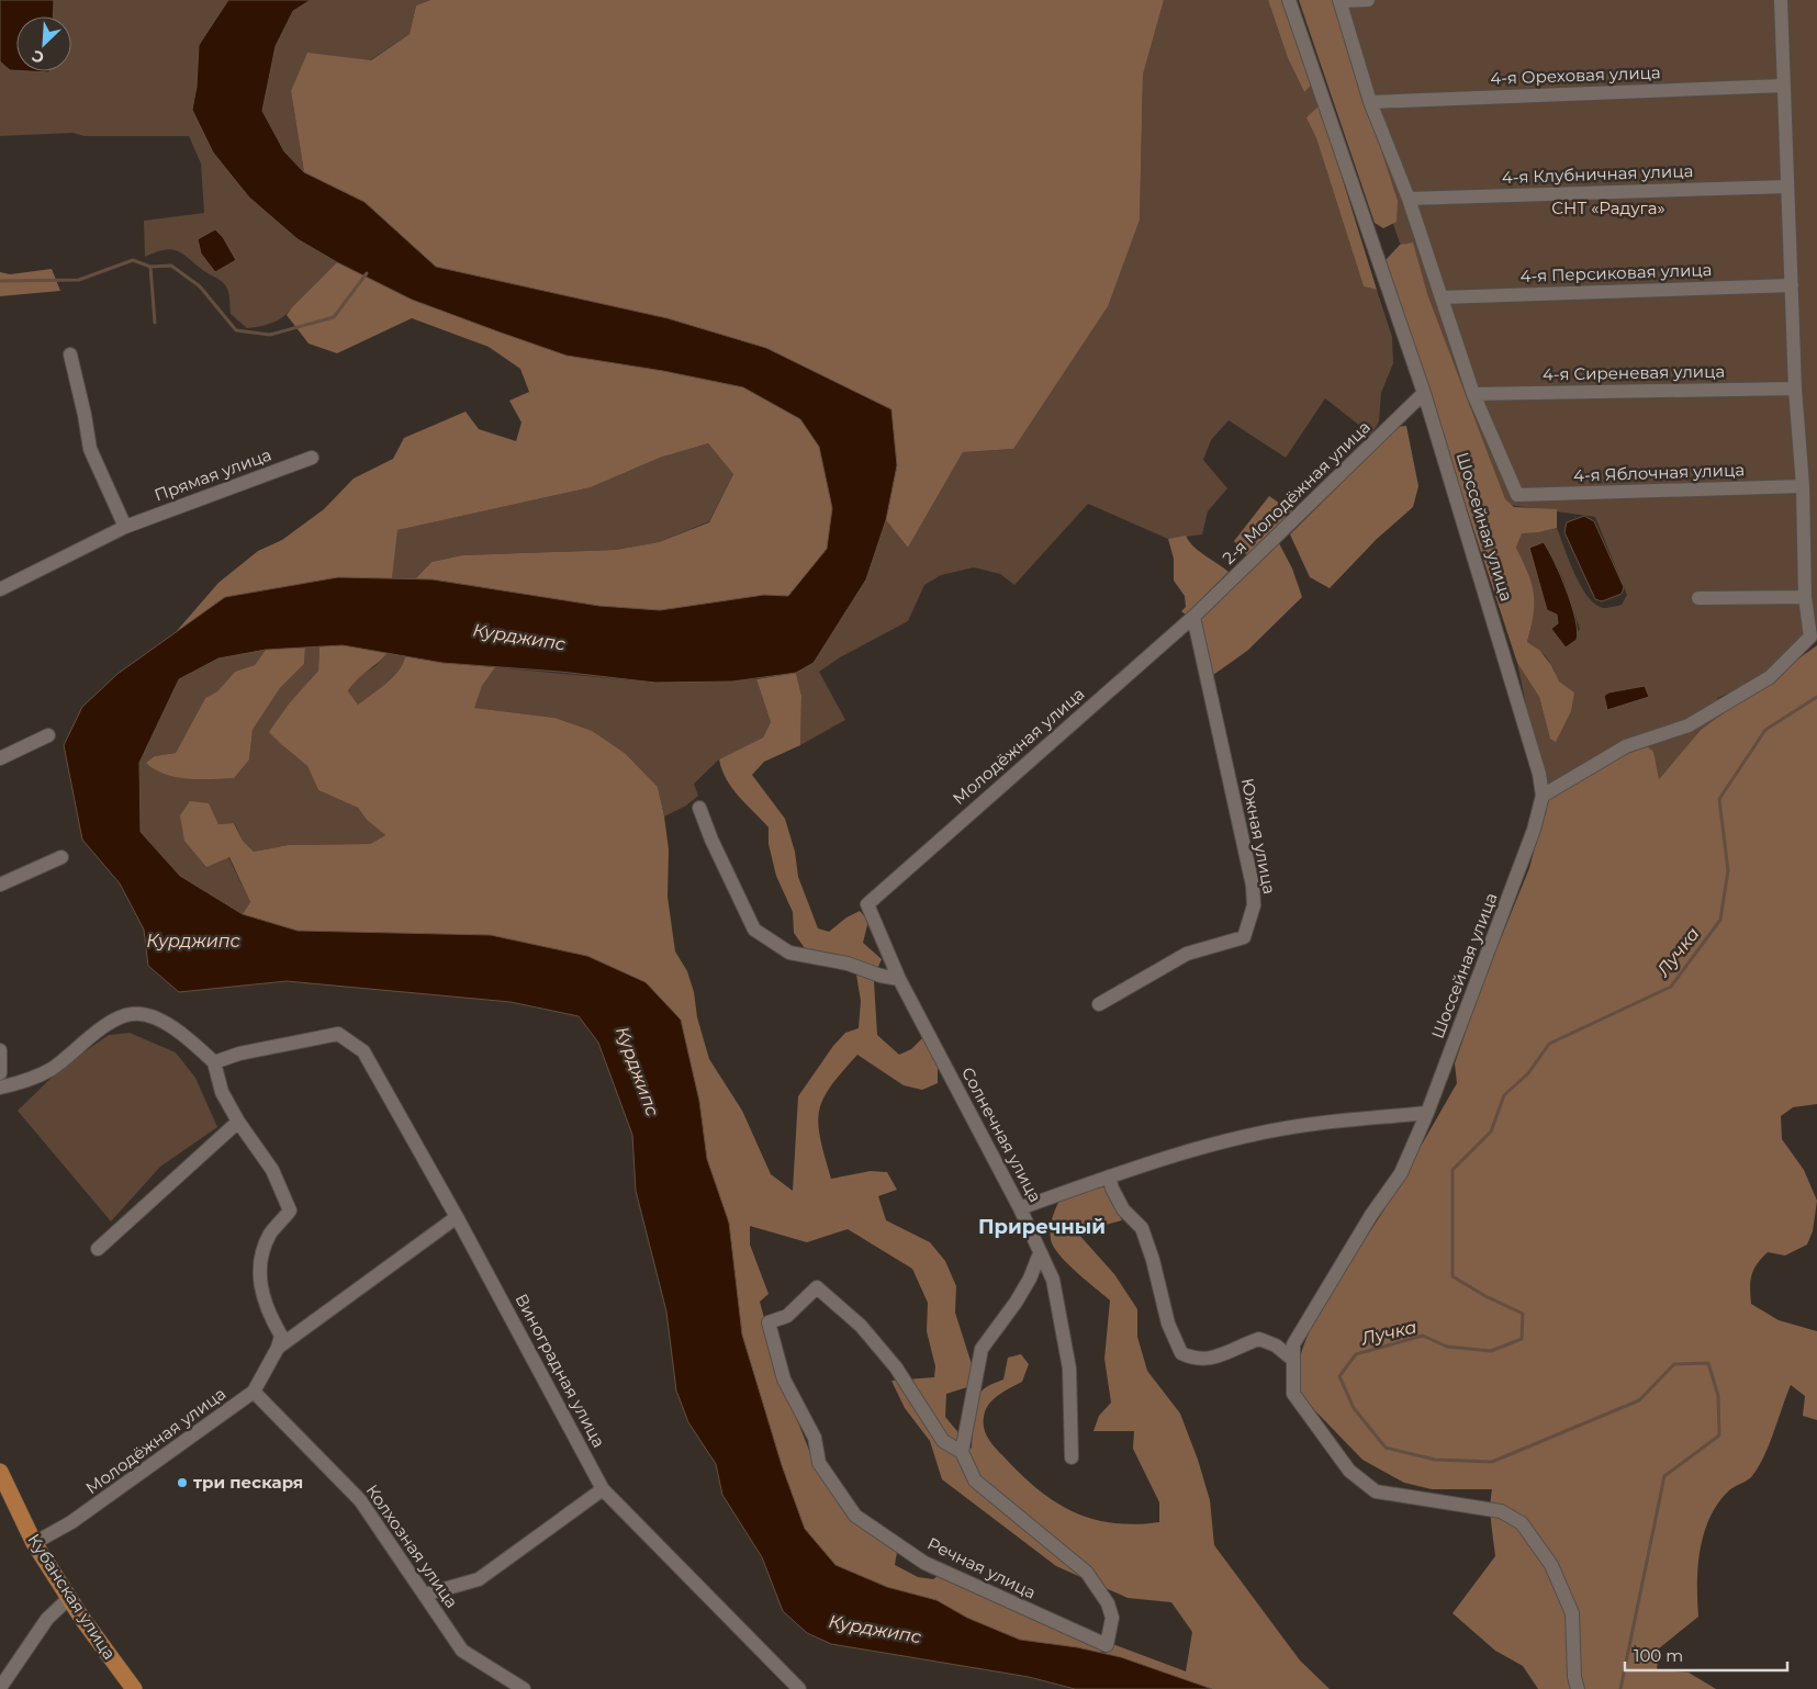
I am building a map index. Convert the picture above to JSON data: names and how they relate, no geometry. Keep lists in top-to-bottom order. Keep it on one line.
{"streets":{"main road":["Кубанская улица"],"street":["4-я Ореховая улица","4-я Клубничная улица","4-я Персиковая улица","4-я Сиреневая улица","4-я Яблочная улица","Прямая улица","2-я Молодёжная улица","Шоссейная улица","Молодёжная улица","Южная улица","Солнечная улица","Виноградная улица","Колхозная улица","Речная улица"]},"crossings":[["4-я Сиреневая улица","4-я Яблочная улица"],["2-я Молодёжная улица","Шоссейная улица"],["2-я Молодёжная улица","Молодёжная улица"],["2-я Молодёжная улица","Южная улица"],["Молодёжная улица","Южная улица"],["Молодёжная улица","Солнечная улица"],["Молодёжная улица","Виноградная улица"],["Молодёжная улица","Колхозная улица"],["Молодёжная улица","Кубанская улица"]],"districts":["Приречный"],"water":["Курджипс","Лучка"],"parks":["СНТ «Радуга»"],"places":["три пескаря"],"scale_bar":"100 m","north":"bottom left"}
